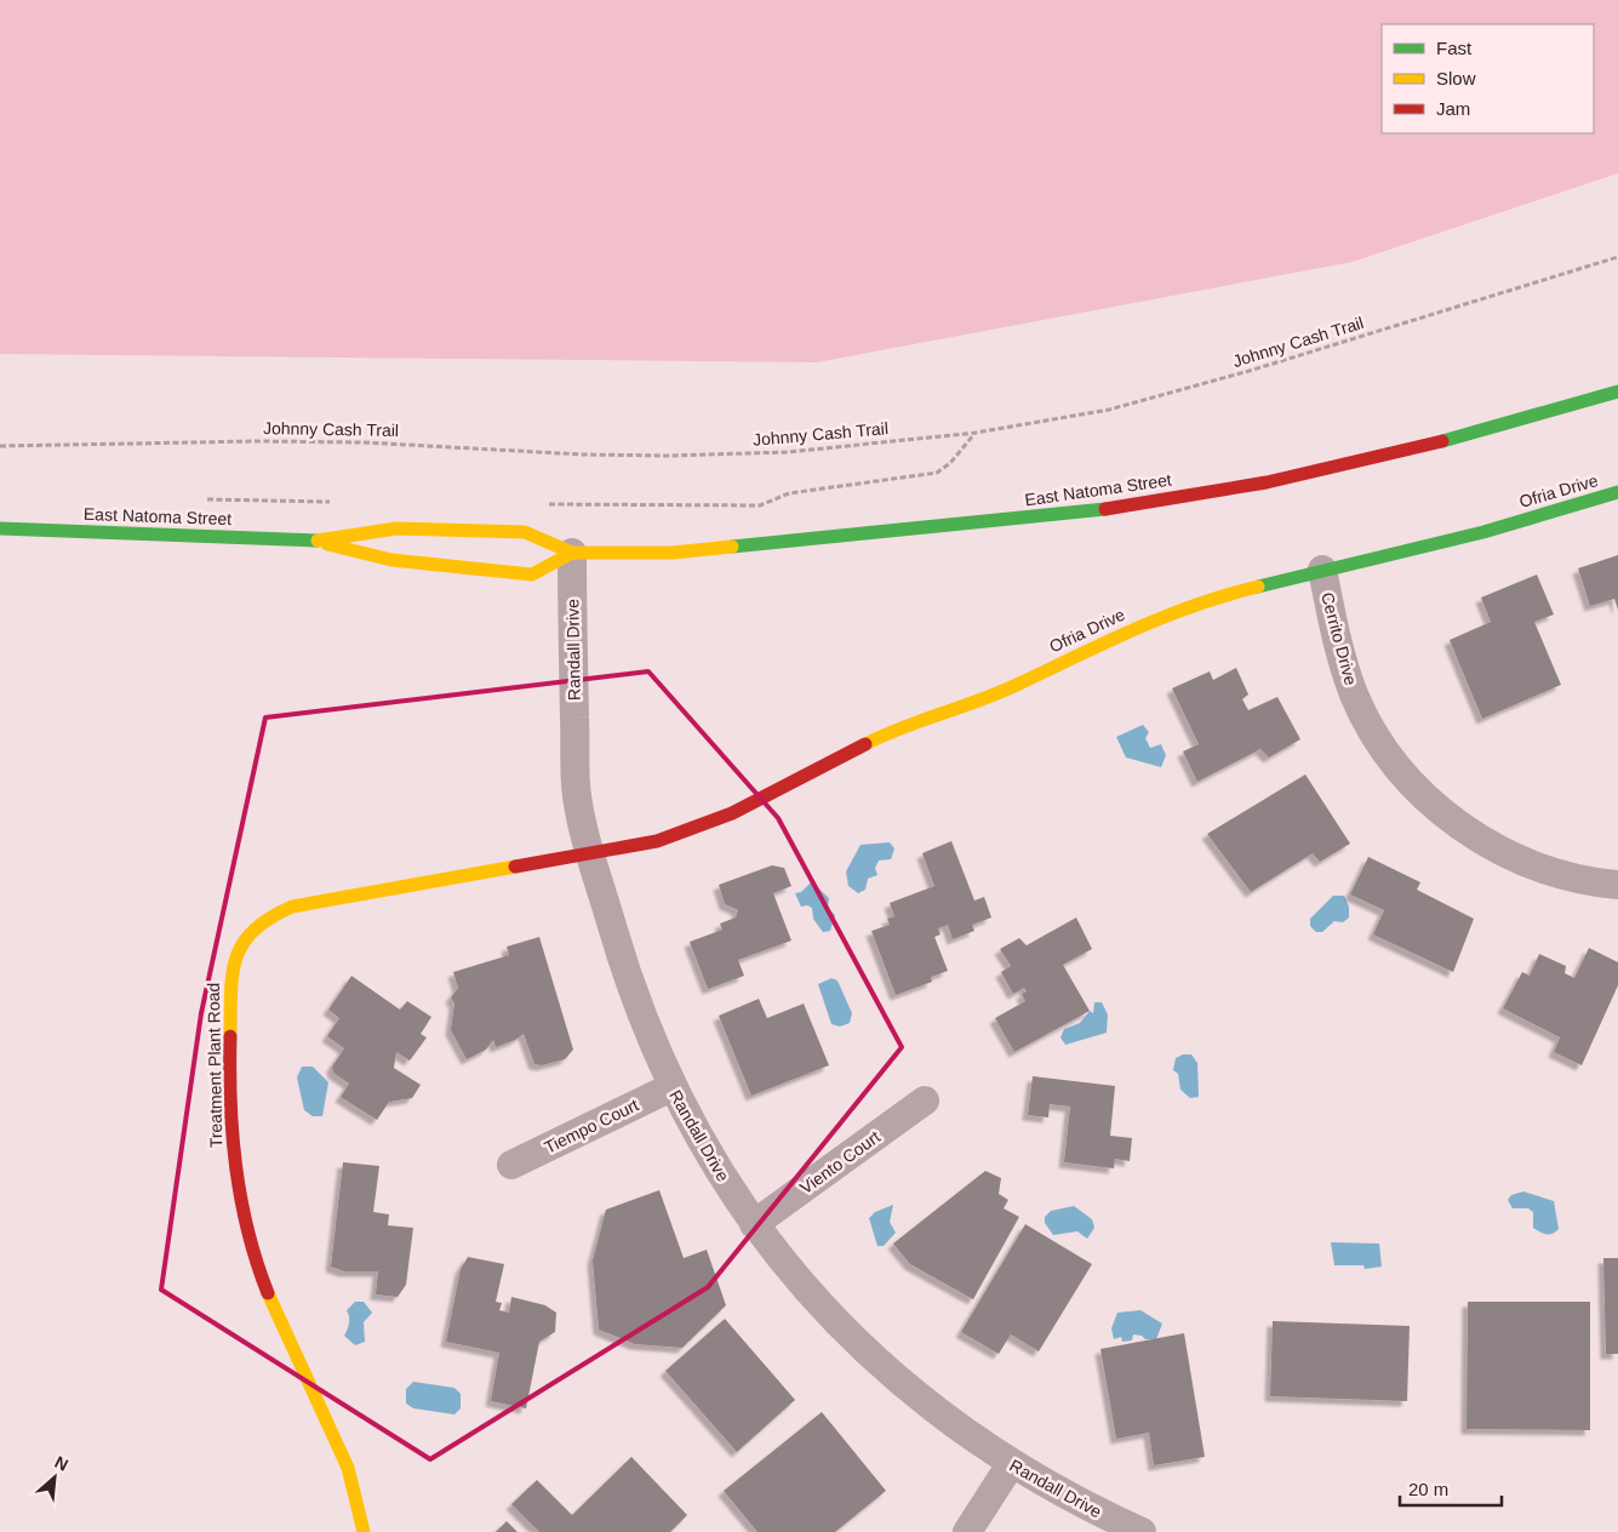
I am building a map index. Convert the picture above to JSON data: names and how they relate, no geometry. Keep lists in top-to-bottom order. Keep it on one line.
{"streets":{"street":["East Natoma Street","Ofria Drive","Cerrito Drive","Randall Drive","Treatment Plant Road","Tiempo Court","Viento Court"],"path":["Johnny Cash Trail"]},"crossings":[["East Natoma Street","Randall Drive"],["Ofria Drive","Cerrito Drive"],["Ofria Drive","Randall Drive"],["Ofria Drive","Treatment Plant Road"],["Randall Drive","Treatment Plant Road"],["Randall Drive","Tiempo Court"],["Randall Drive","Viento Court"]],"legend":["Fast","Slow","Jam"],"scale_bar":"20 m","north":"top right"}
